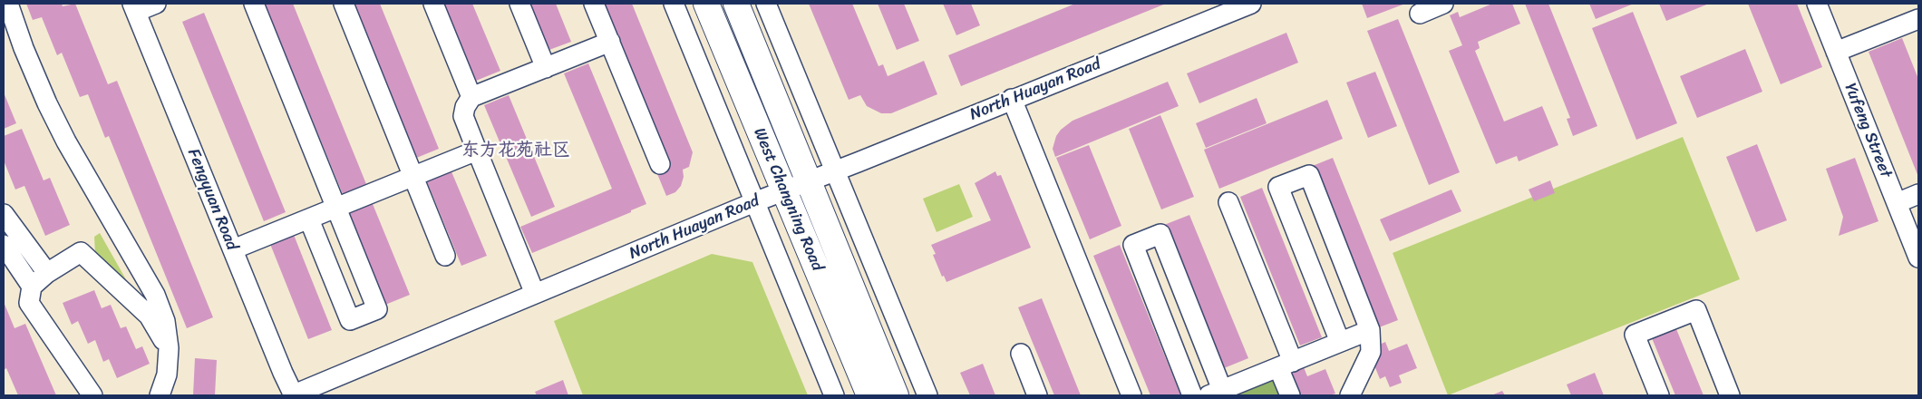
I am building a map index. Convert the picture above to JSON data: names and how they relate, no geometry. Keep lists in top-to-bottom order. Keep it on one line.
{"streets":{"main road":["West Changning Road"],"street":["North Huayan Road","Yufeng Street","Fengyuan Road"]},"crossings":[["North Huayan Road","Fengyuan Road"],["North Huayan Road","West Changning Road"]],"districts":["东方花苑社区"]}
